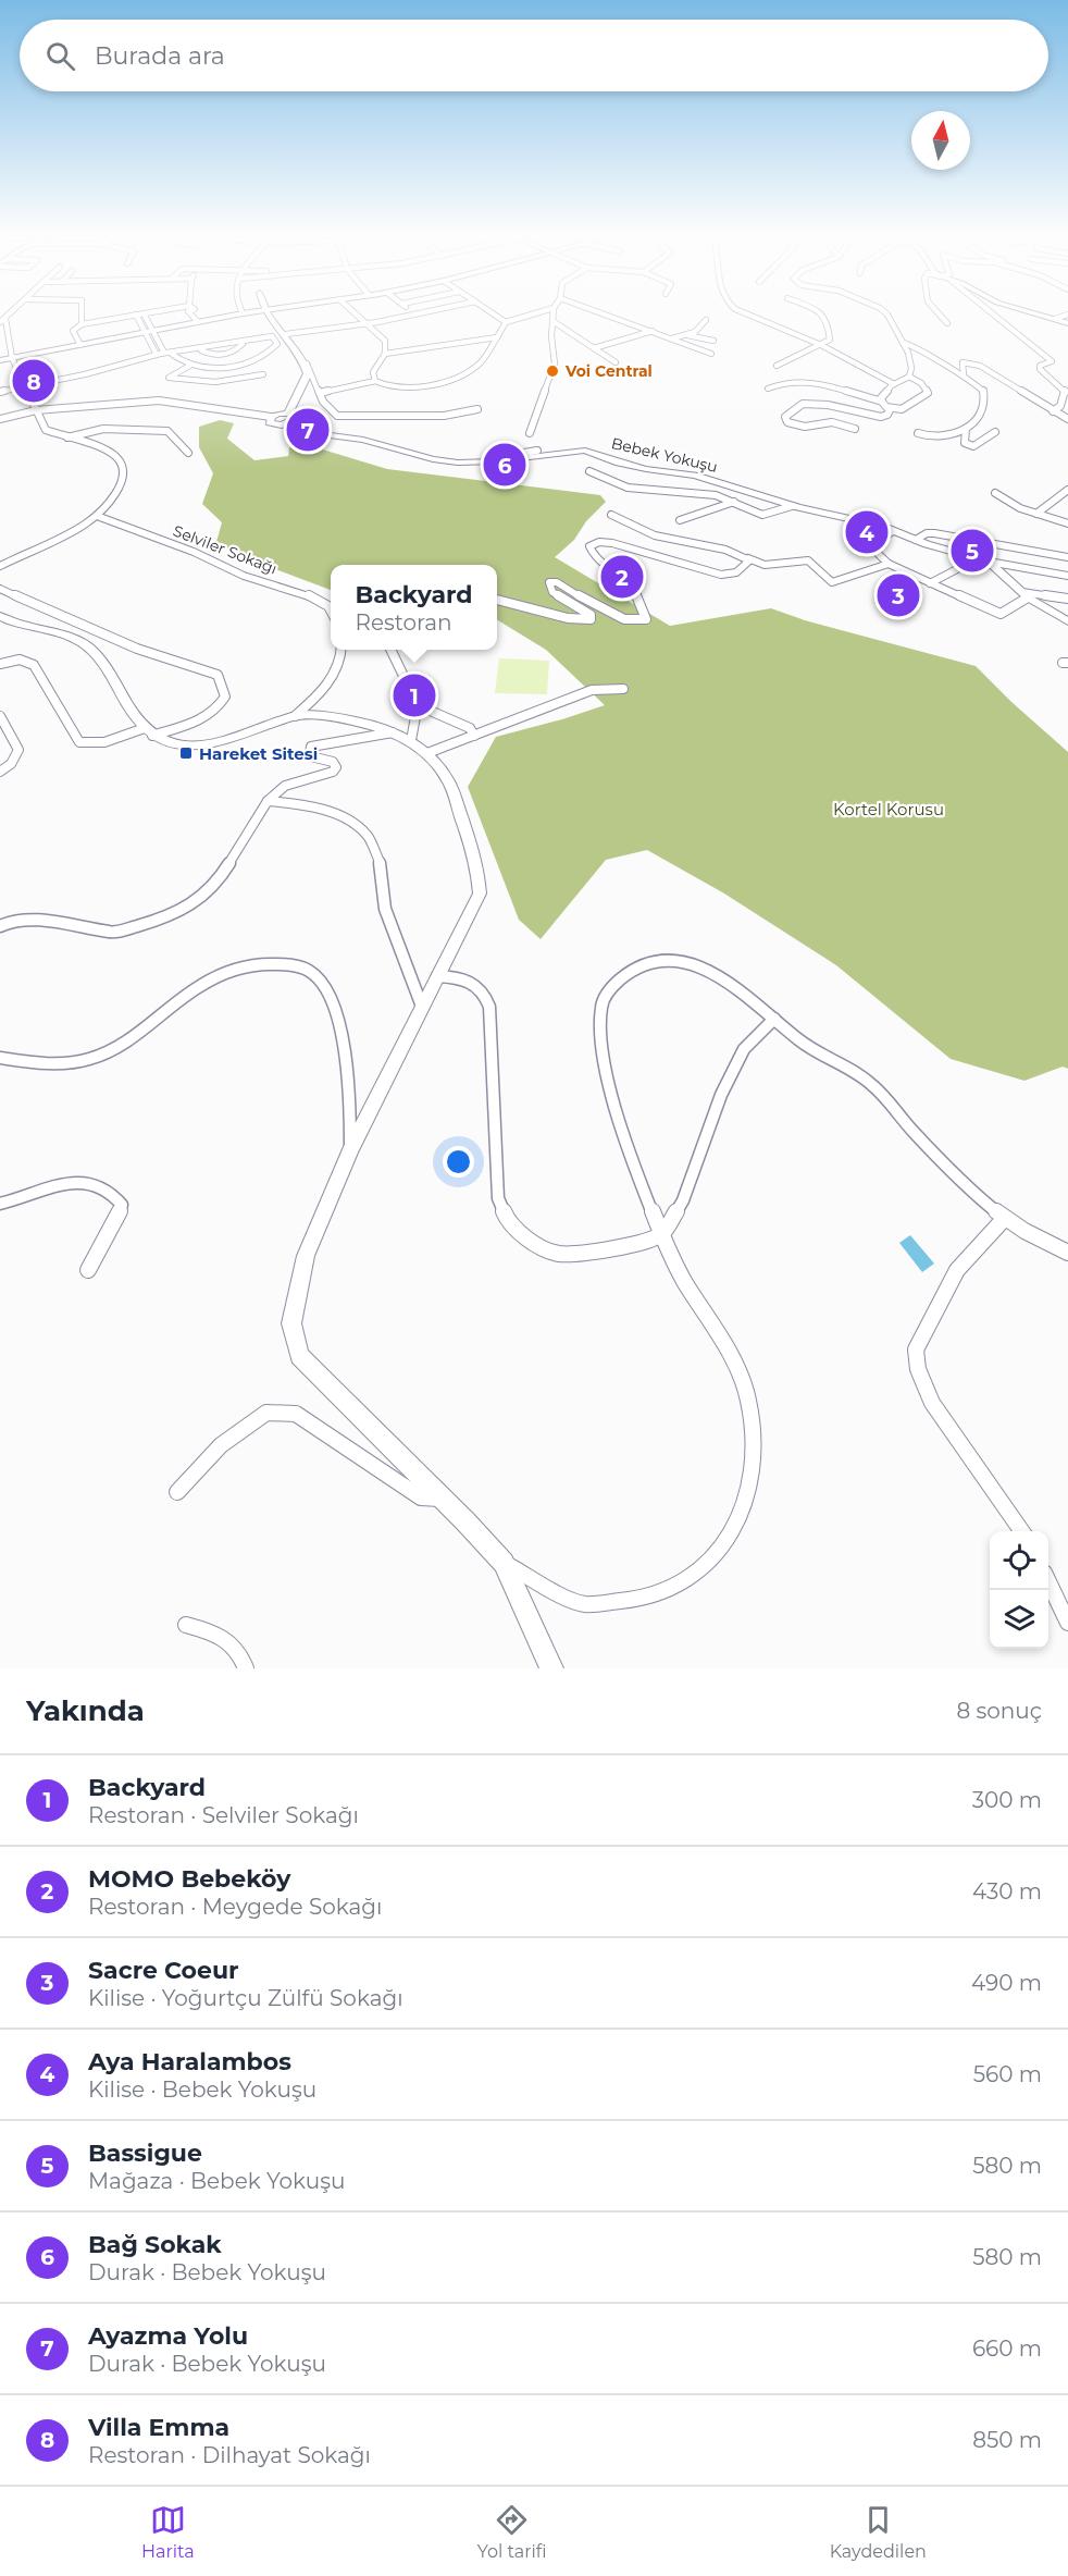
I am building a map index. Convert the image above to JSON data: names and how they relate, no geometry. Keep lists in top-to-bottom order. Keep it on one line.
{"streets":{"street":["Bebek Yokuşu","Selviler Sokağı"]},"parks":["Kortel Korusu"],"places":{"other":["Voi Central"],"transit":["Hareket Sitesi"]},"north":"top","page":{"search":"Burada ara","pins":["8","7","6","4","5","2","3","1"],"popup":["Backyard","Restoran"],"heading":["Yakında","8 sonuç"],"list":[{"mark":"1","name":"Backyard","note":"Restoran · Selviler Sokağı","value":"300 m"},{"mark":"2","name":"MOMO Bebeköy","note":"Restoran · Meygede Sokağı","value":"430 m"},{"mark":"3","name":"Sacre Coeur","note":"Kilise · Yoğurtçu Zülfü Sokağı","value":"490 m"},{"mark":"4","name":"Aya Haralambos","note":"Kilise · Bebek Yokuşu","value":"560 m"},{"mark":"5","name":"Bassigue","note":"Mağaza · Bebek Yokuşu","value":"580 m"},{"mark":"6","name":"Bağ Sokak","note":"Durak · Bebek Yokuşu","value":"580 m"},{"mark":"7","name":"Ayazma Yolu","note":"Durak · Bebek Yokuşu","value":"660 m"},{"mark":"8","name":"Villa Emma","note":"Restoran · Dilhayat Sokağı","value":"850 m"}],"nav":["Harita","Yol tarifi","Kaydedilen"]}}
